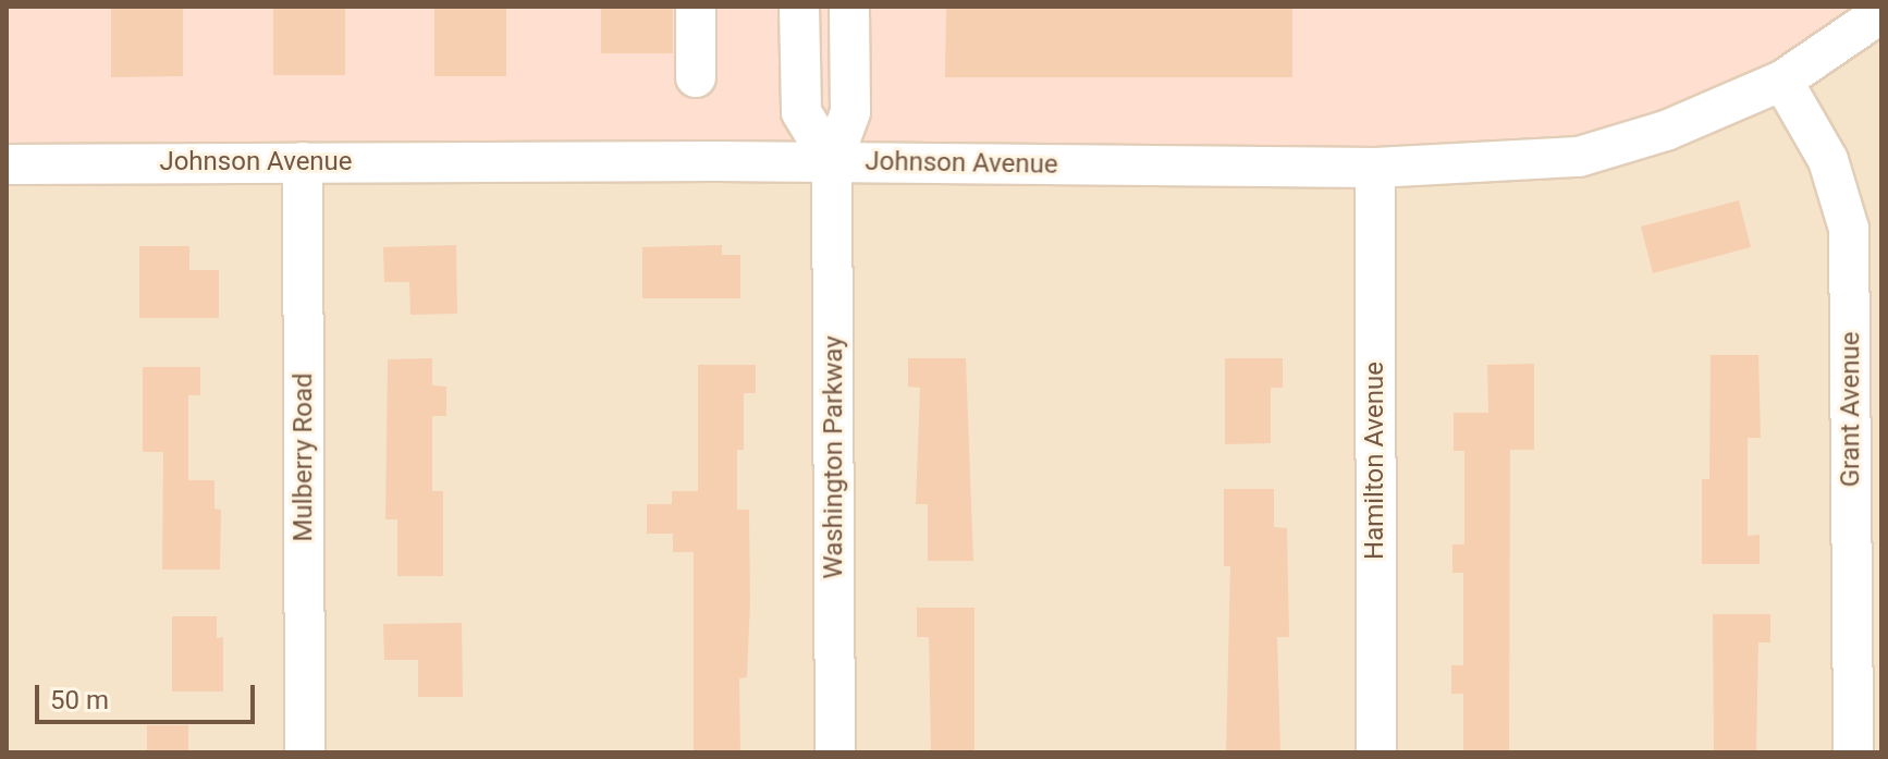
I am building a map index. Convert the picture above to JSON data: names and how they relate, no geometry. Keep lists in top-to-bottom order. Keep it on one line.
{"streets":{"street":["Johnson Avenue","Grant Avenue","Mulberry Road","Washington Parkway","Hamilton Avenue"]},"crossings":[["Johnson Avenue","Grant Avenue"],["Johnson Avenue","Mulberry Road"],["Johnson Avenue","Washington Parkway"],["Johnson Avenue","Hamilton Avenue"]],"scale_bar":"50 m"}
